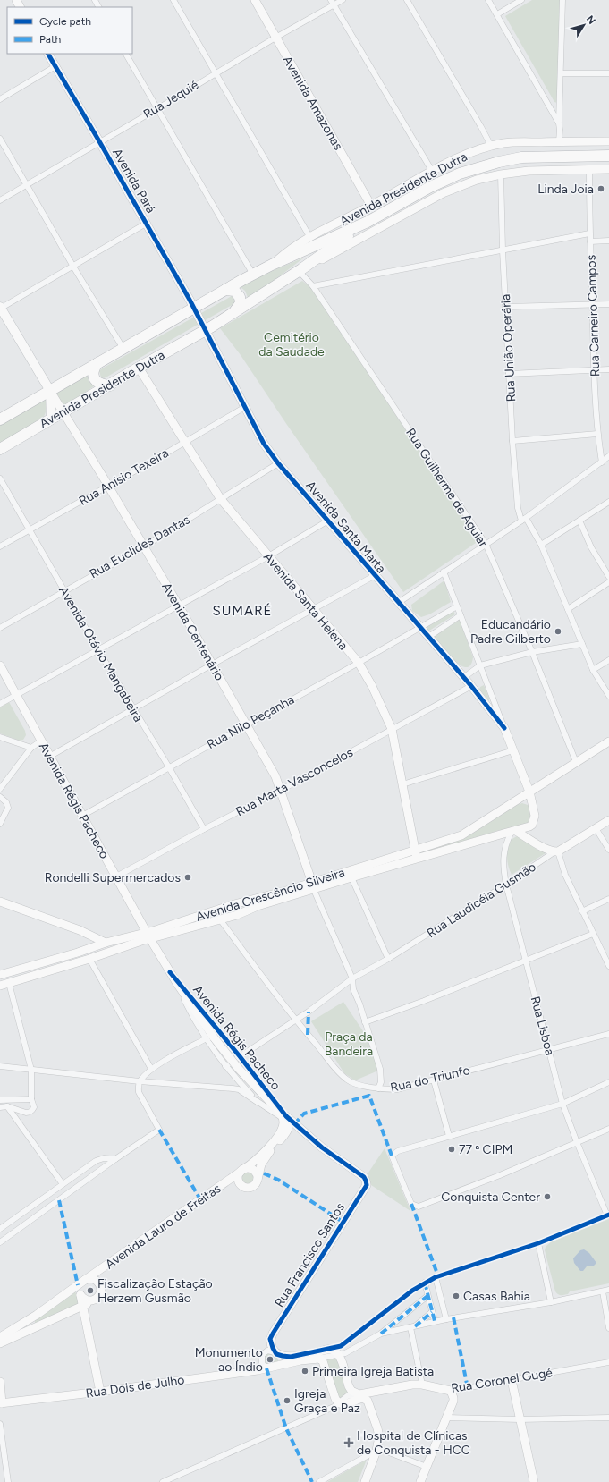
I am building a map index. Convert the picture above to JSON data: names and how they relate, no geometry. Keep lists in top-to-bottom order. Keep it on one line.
{"streets":{"highway":["Avenida Presidente Dutra"],"street":["Rua Jequié","Avenida Amazonas","Avenida Pará","Rua Carneiro Campos","Rua União Operária","Rua Anísio Texeira","Rua Guilherme de Aguiar","Avenida Santa Marta","Rua Euclides Dantas","Avenida Santa Helena","Avenida Centenário","Avenida Otávio Mangabeira","Rua Nilo Peçanha","Rua Marta Vasconcelos","Avenida Régis Pacheco","Avenida Crescêncio Silveira","Rua Laudicéia Gusmão","Rua Lisboa","Rua do Triunfo","Avenida Lauro de Freitas","Rua Francisco Santos","Rua Coronel Gugé","Rua Dois de Julho"]},"crossings":[["Rua Jequié","Avenida Amazonas"],["Rua Jequié","Avenida Pará"],["Avenida Amazonas","Avenida Presidente Dutra"],["Avenida Pará","Avenida Presidente Dutra"],["Avenida Pará","Avenida Santa Marta"],["Avenida Presidente Dutra","Rua Carneiro Campos"],["Avenida Presidente Dutra","Rua União Operária"],["Avenida Presidente Dutra","Rua Guilherme de Aguiar"],["Avenida Presidente Dutra","Avenida Santa Marta"],["Avenida Presidente Dutra","Avenida Santa Helena"],["Avenida Presidente Dutra","Avenida Centenário"],["Rua Anísio Texeira","Avenida Santa Marta"],["Rua Anísio Texeira","Avenida Santa Helena"],["Rua Anísio Texeira","Avenida Centenário"],["Rua Anísio Texeira","Avenida Otávio Mangabeira"],["Rua Guilherme de Aguiar","Avenida Crescêncio Silveira"],["Avenida Santa Marta","Rua Euclides Dantas"],["Avenida Santa Marta","Rua Nilo Peçanha"],["Avenida Santa Marta","Rua Marta Vasconcelos"],["Avenida Santa Marta","Avenida Crescêncio Silveira"],["Rua Euclides Dantas","Avenida Santa Helena"],["Rua Euclides Dantas","Avenida Centenário"],["Rua Euclides Dantas","Avenida Otávio Mangabeira"],["Avenida Santa Helena","Rua Nilo Peçanha"],["Avenida Santa Helena","Rua Marta Vasconcelos"],["Avenida Santa Helena","Avenida Crescêncio Silveira"],["Avenida Centenário","Rua Nilo Peçanha"],["Avenida Centenário","Rua Marta Vasconcelos"],["Avenida Centenário","Avenida Crescêncio Silveira"],["Avenida Otávio Mangabeira","Rua Nilo Peçanha"],["Avenida Otávio Mangabeira","Rua Marta Vasconcelos"],["Rua Nilo Peçanha","Avenida Régis Pacheco"],["Rua Marta Vasconcelos","Avenida Régis Pacheco"],["Avenida Régis Pacheco","Avenida Crescêncio Silveira"],["Avenida Régis Pacheco","Avenida Lauro de Freitas"],["Avenida Régis Pacheco","Rua Francisco Santos"],["Avenida Crescêncio Silveira","Rua Lisboa"],["Avenida Crescêncio Silveira","Rua do Triunfo"],["Rua Laudicéia Gusmão","Rua Lisboa"],["Rua Laudicéia Gusmão","Rua do Triunfo"],["Rua Lisboa","Rua do Triunfo"],["Avenida Lauro de Freitas","Rua Francisco Santos"],["Rua Francisco Santos","Rua Dois de Julho"]],"districts":["SUMARÉ"],"parks":["Cemitério da Saudade","Praça da Bandeira"],"places":{"other":["Linda Joia","Educandário Padre Gilberto","Rondelli Supermercados","77 ª CIPM","Conquista Center","Fiscalização Estação Herzem Gusmão","Casas Bahia","Monumento ao Índio","Primeira Igreja Batista","Igreja Graça e Paz"],"health":["Hospital de Clínicas de Conquista - HCC"]},"legend":["Cycle path","Path"],"north":"top right"}
